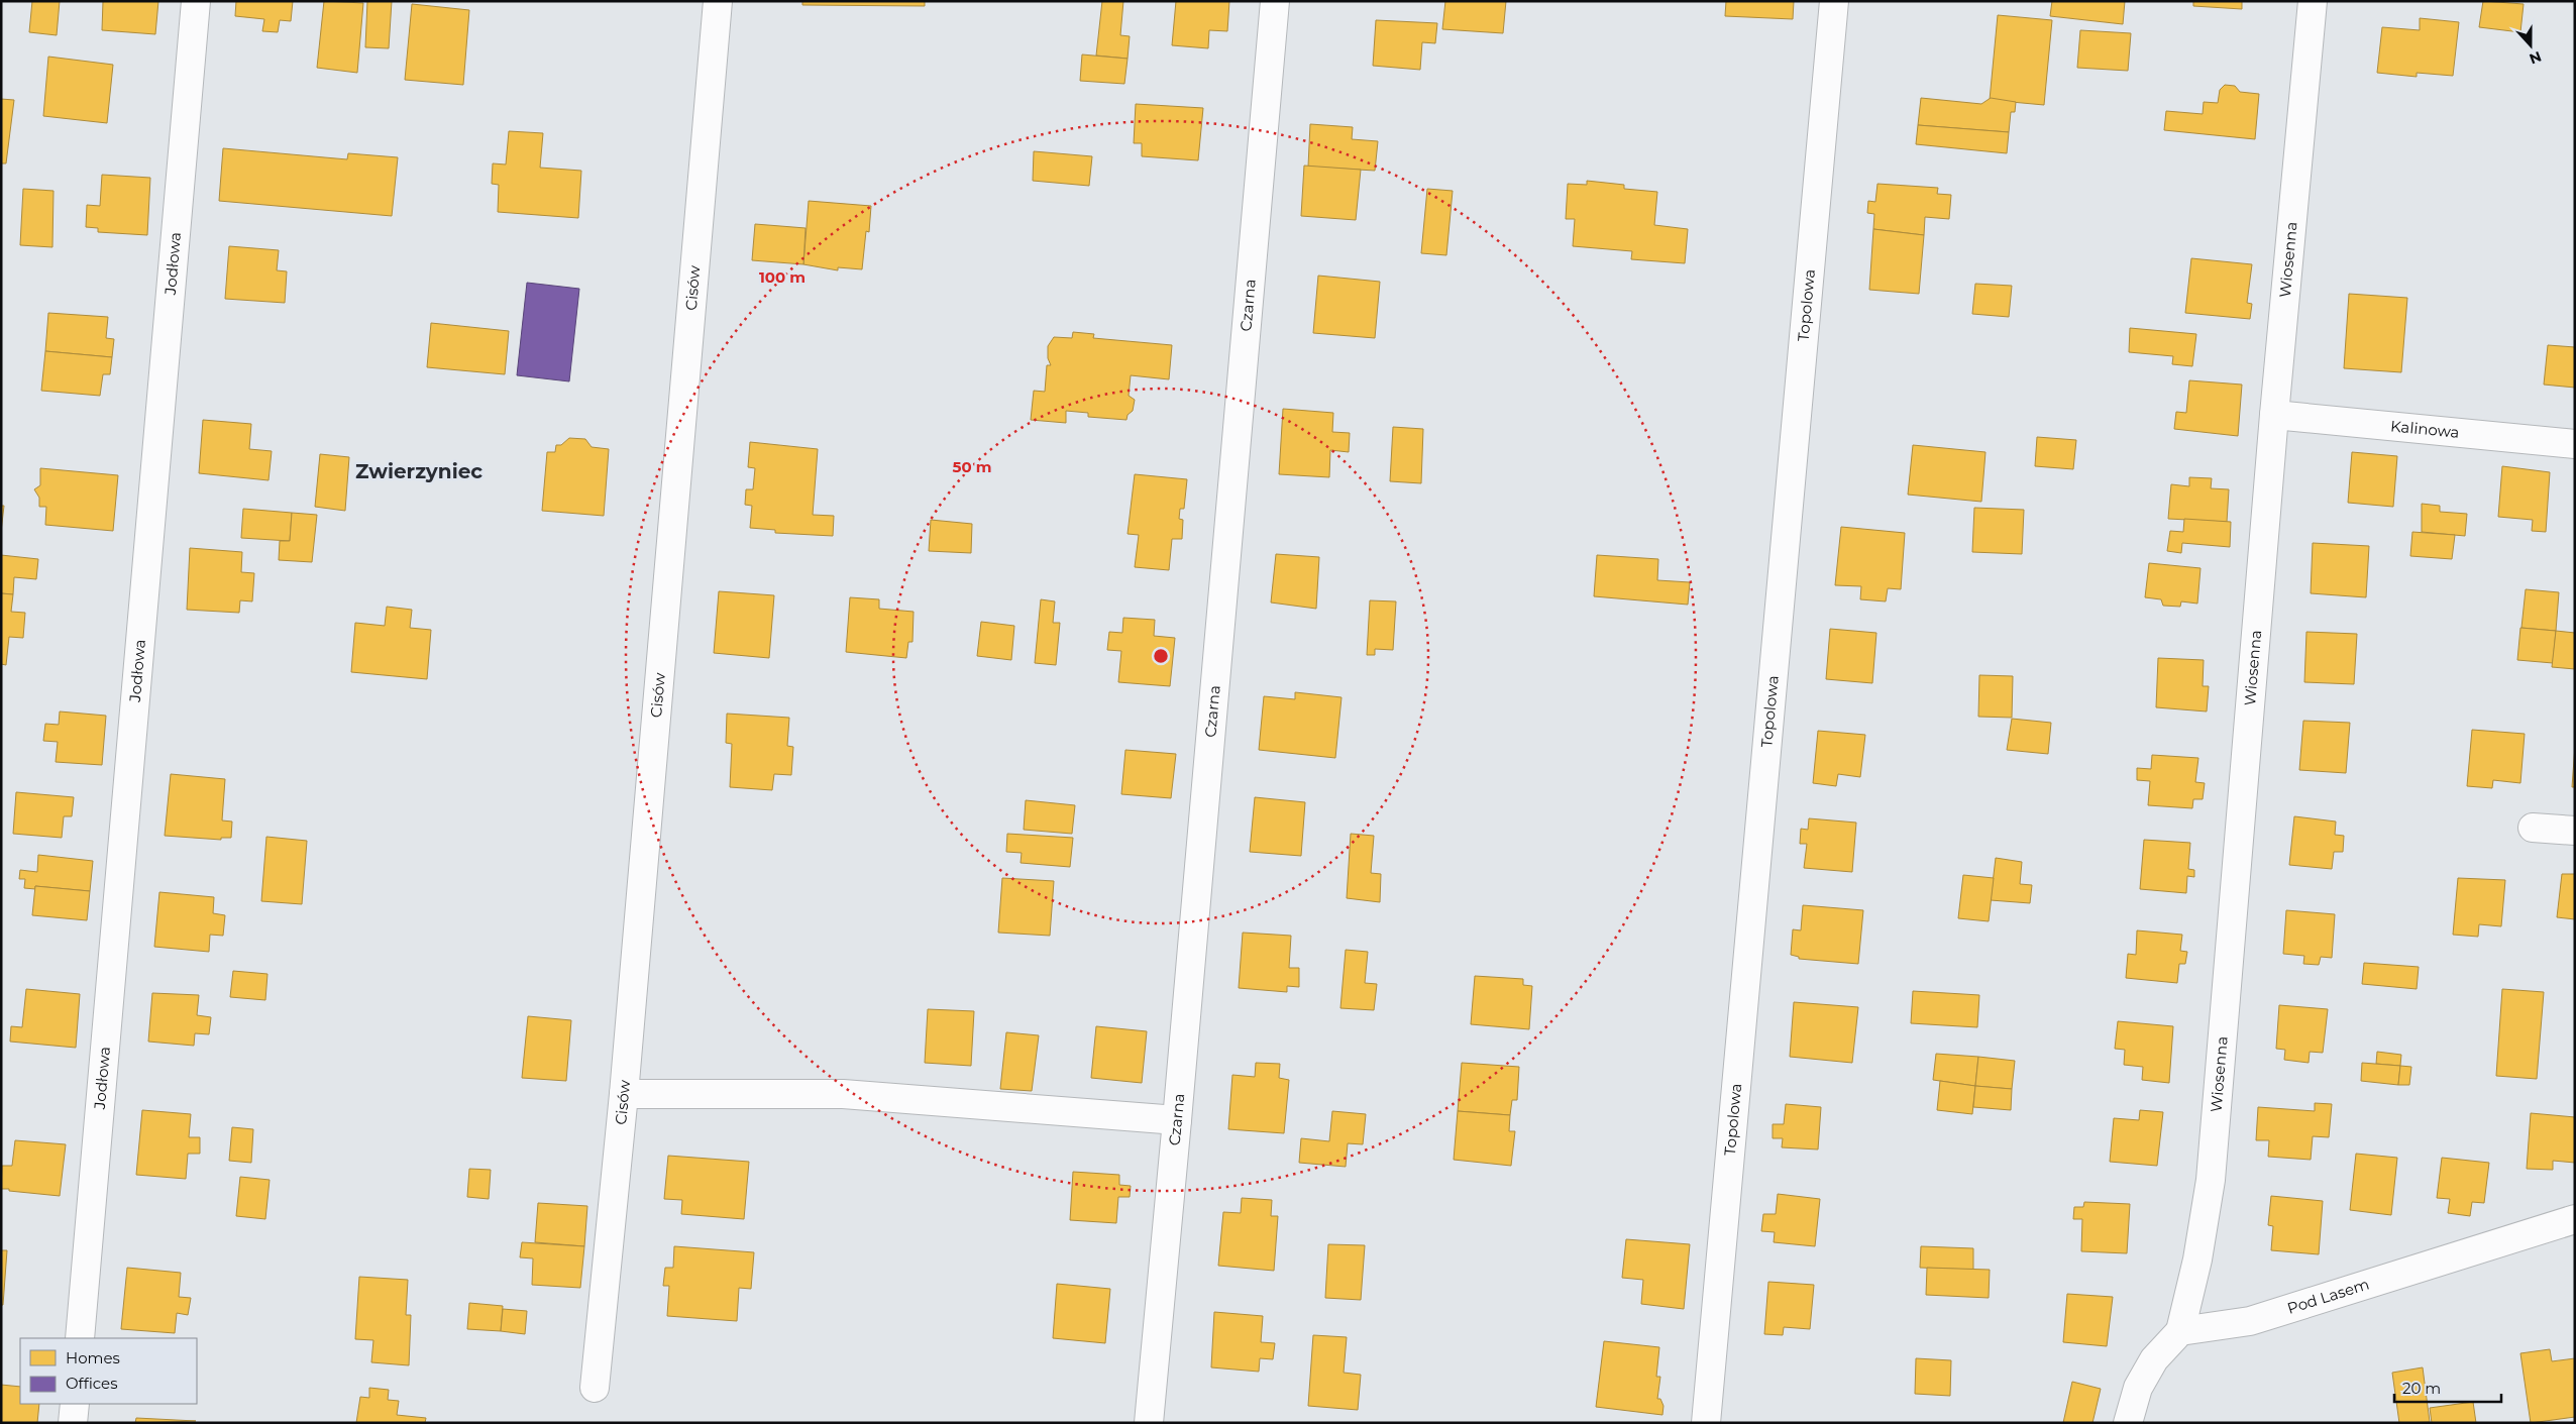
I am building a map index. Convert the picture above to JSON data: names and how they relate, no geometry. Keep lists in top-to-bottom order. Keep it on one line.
{"streets":{"street":["Wiosenna","Jodłowa","Cisów","Czarna","Topolowa","Kalinowa","Pod Lasem"]},"crossings":[["Wiosenna","Kalinowa"],["Wiosenna","Pod Lasem"]],"districts":["Zwierzyniec"],"legend":["Homes","Offices"],"scale_bar":"20 m","north":"bottom","rings":["100 m","50 m"]}
